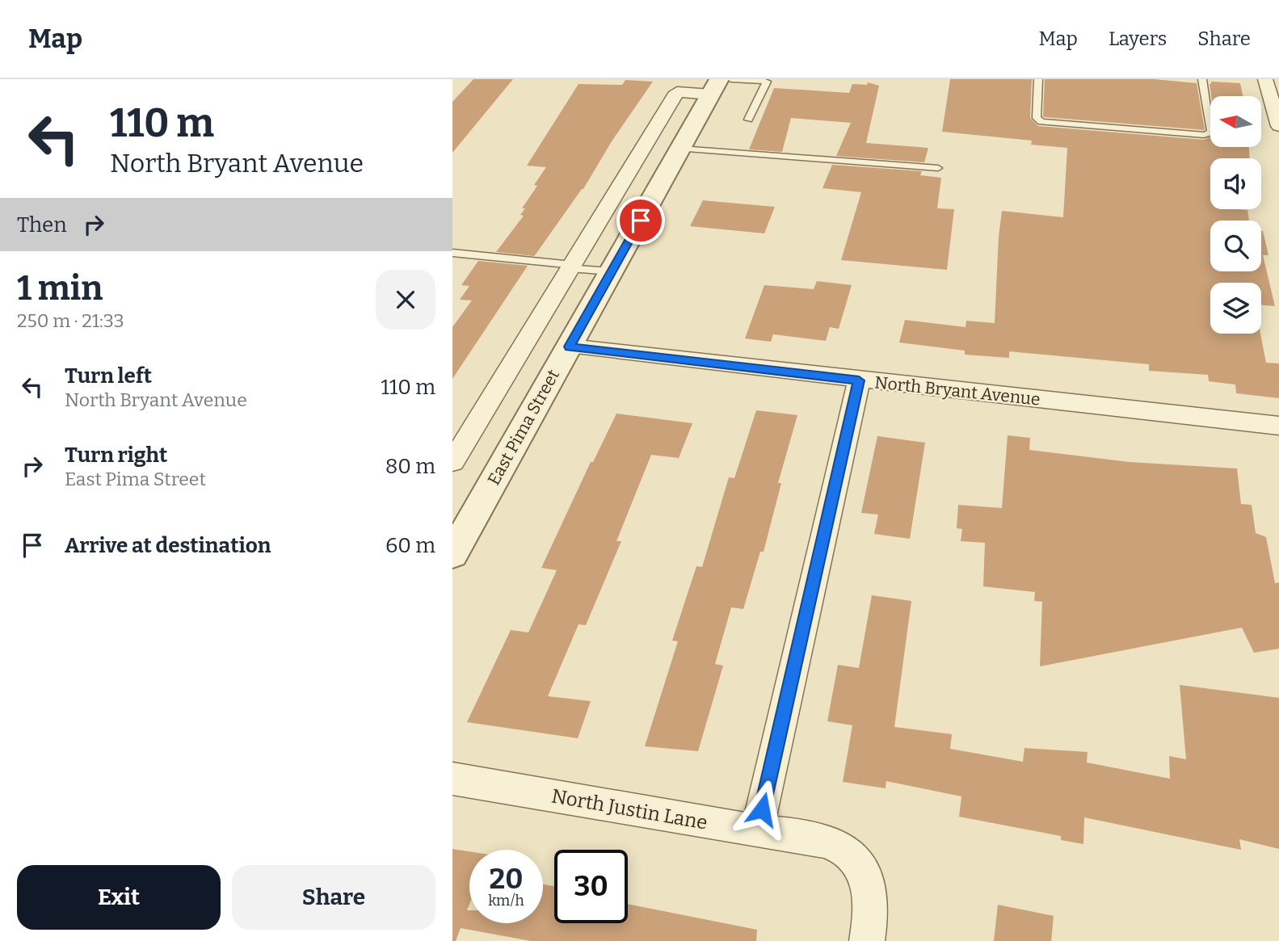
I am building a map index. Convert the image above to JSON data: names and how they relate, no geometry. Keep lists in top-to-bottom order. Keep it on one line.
{"streets":{"street":["North Bryant Avenue","East Pima Street","North Justin Lane"]},"crossings":[["North Bryant Avenue","East Pima Street"]],"north":"left","page":{"header":"Map","nav":["Map","Layers","Share"],"turn":["110 m","North Bryant Avenue"],"then":"Then","heading":["1 min","250 m · 21:33"],"list":[{"name":"Turn left","note":"North Bryant Avenue","value":"110 m"},{"name":"Turn right","note":"East Pima Street","value":"80 m"},{"name":"Arrive at destination","value":"60 m"}],"speed":"20 km/h","limit":"30","buttons":["Exit","Share"]}}
